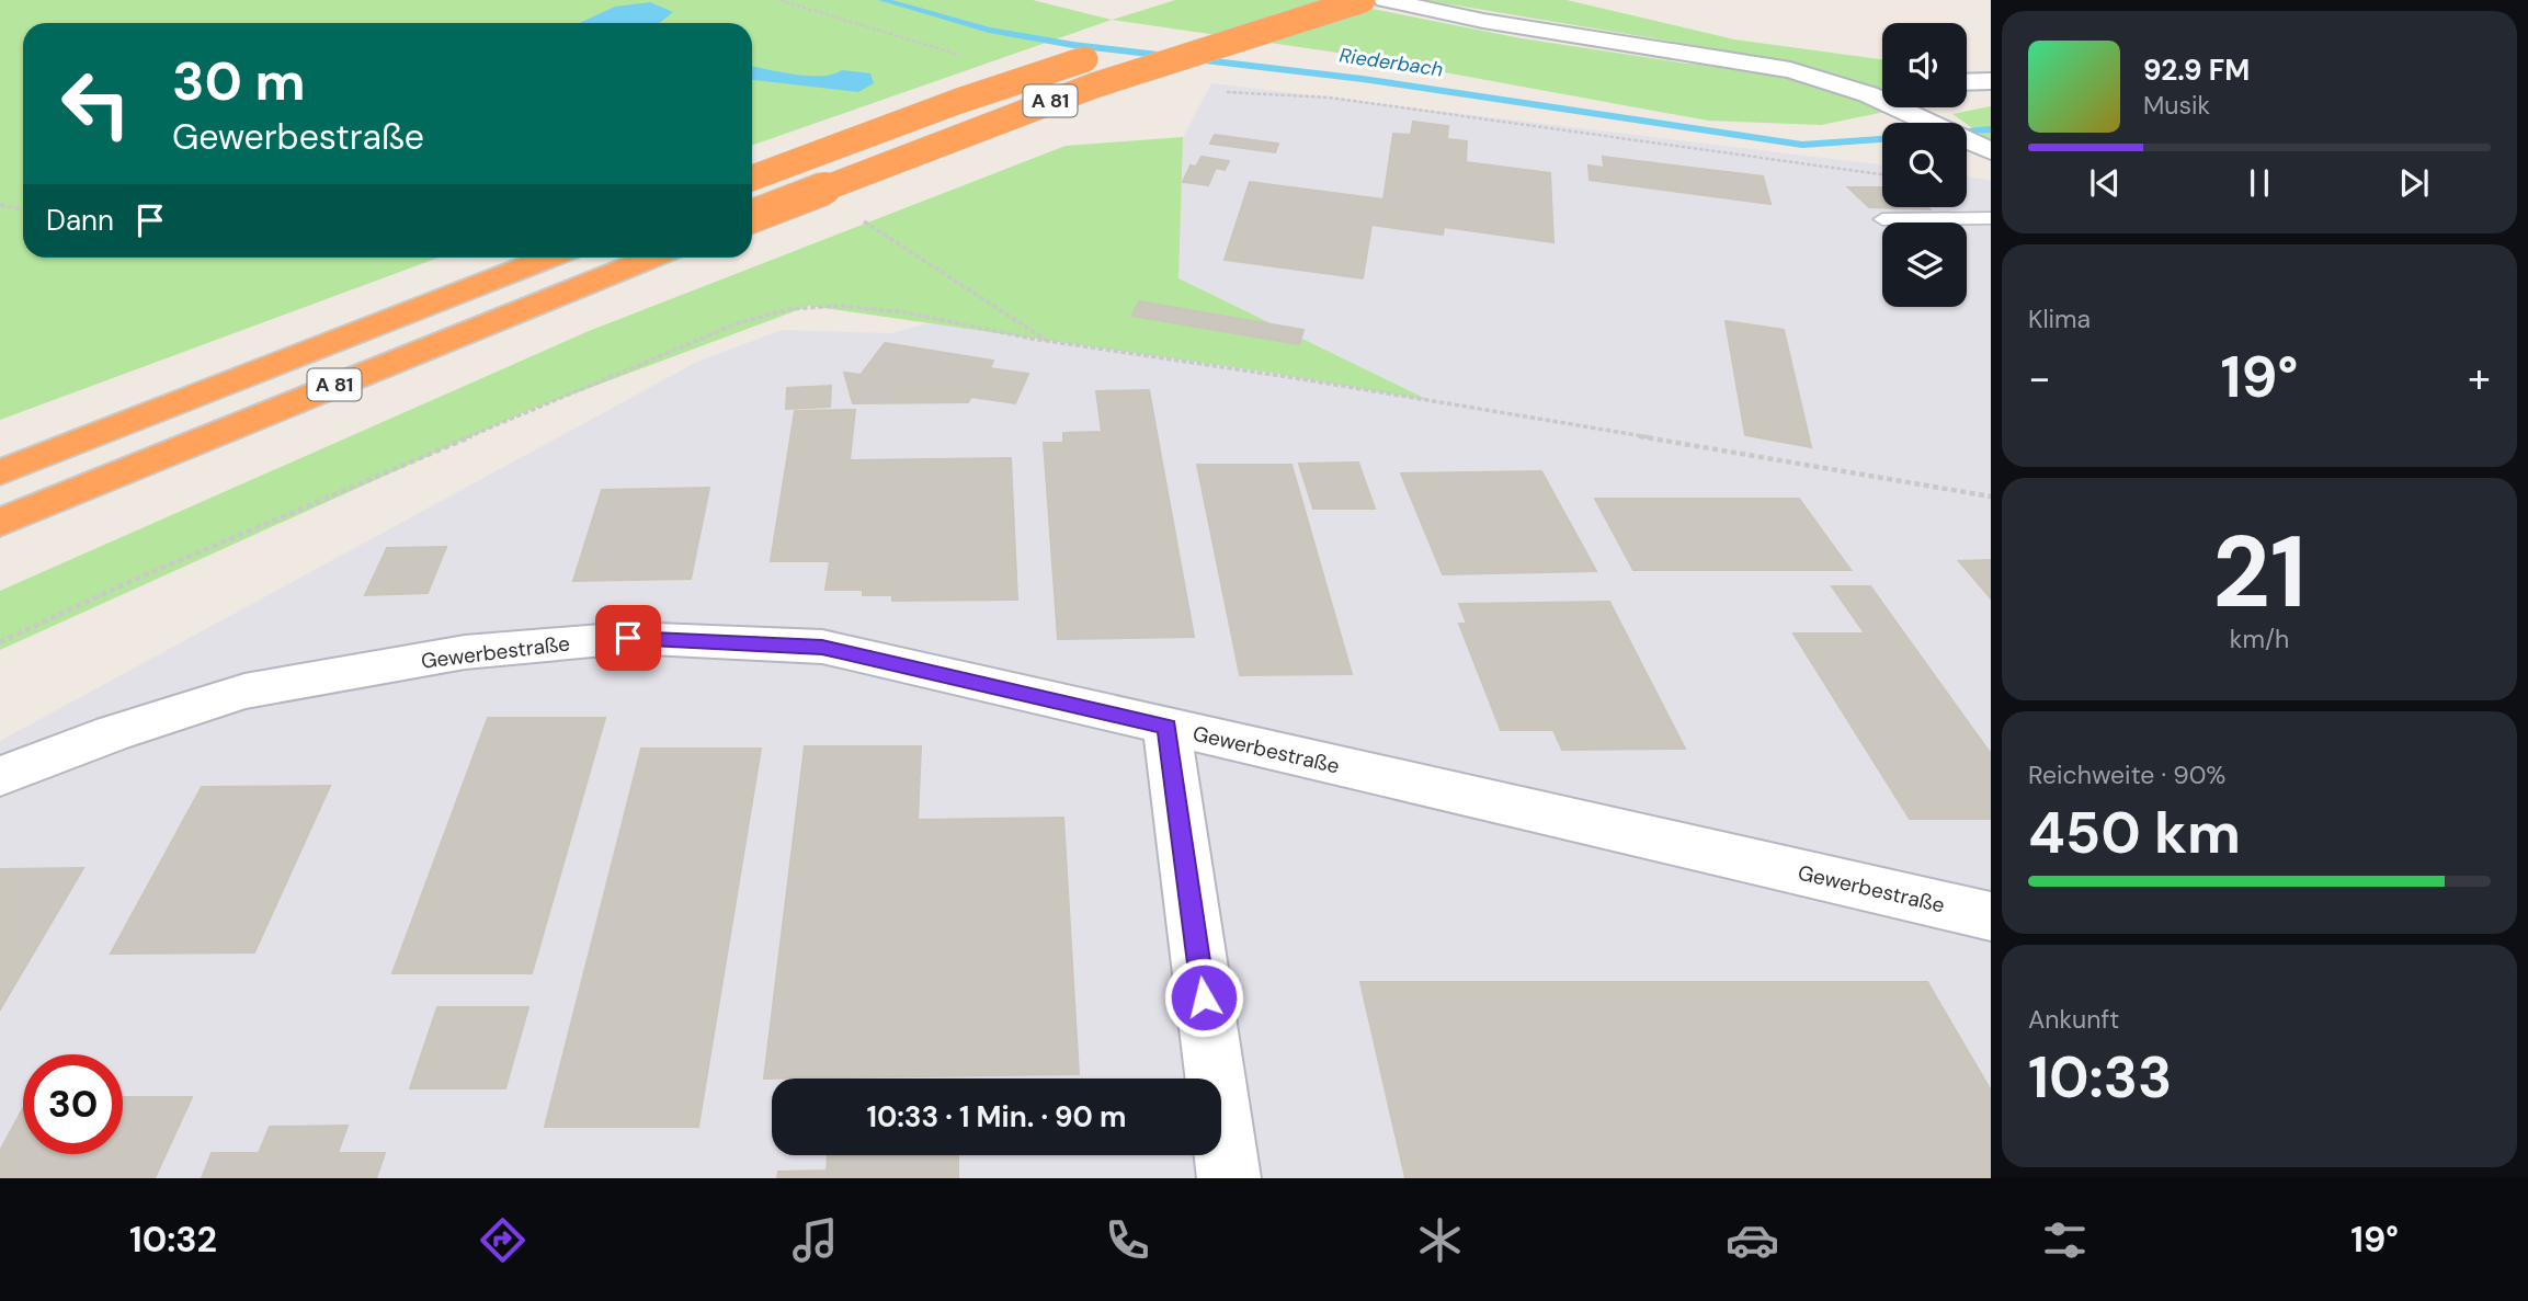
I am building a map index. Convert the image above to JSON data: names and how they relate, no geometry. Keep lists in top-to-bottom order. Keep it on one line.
{"streets":{"highway":["A 81"],"street":["Gewerbestraße"]},"water":["Riederbach"],"page":{"turn":["30 m","Gewerbestraße"],"song":["92.9 FM","Musik"],"then":"Dann","tile":["Klima",["21","km/h"],["Reichweite · 90%","450 km"],["Ankunft","10:33"]],"heat":["−","19°","+"],"limit":"30","trip":"10:33 · 1 Min. · 90 m","tabs":["10:32","19°"]}}
